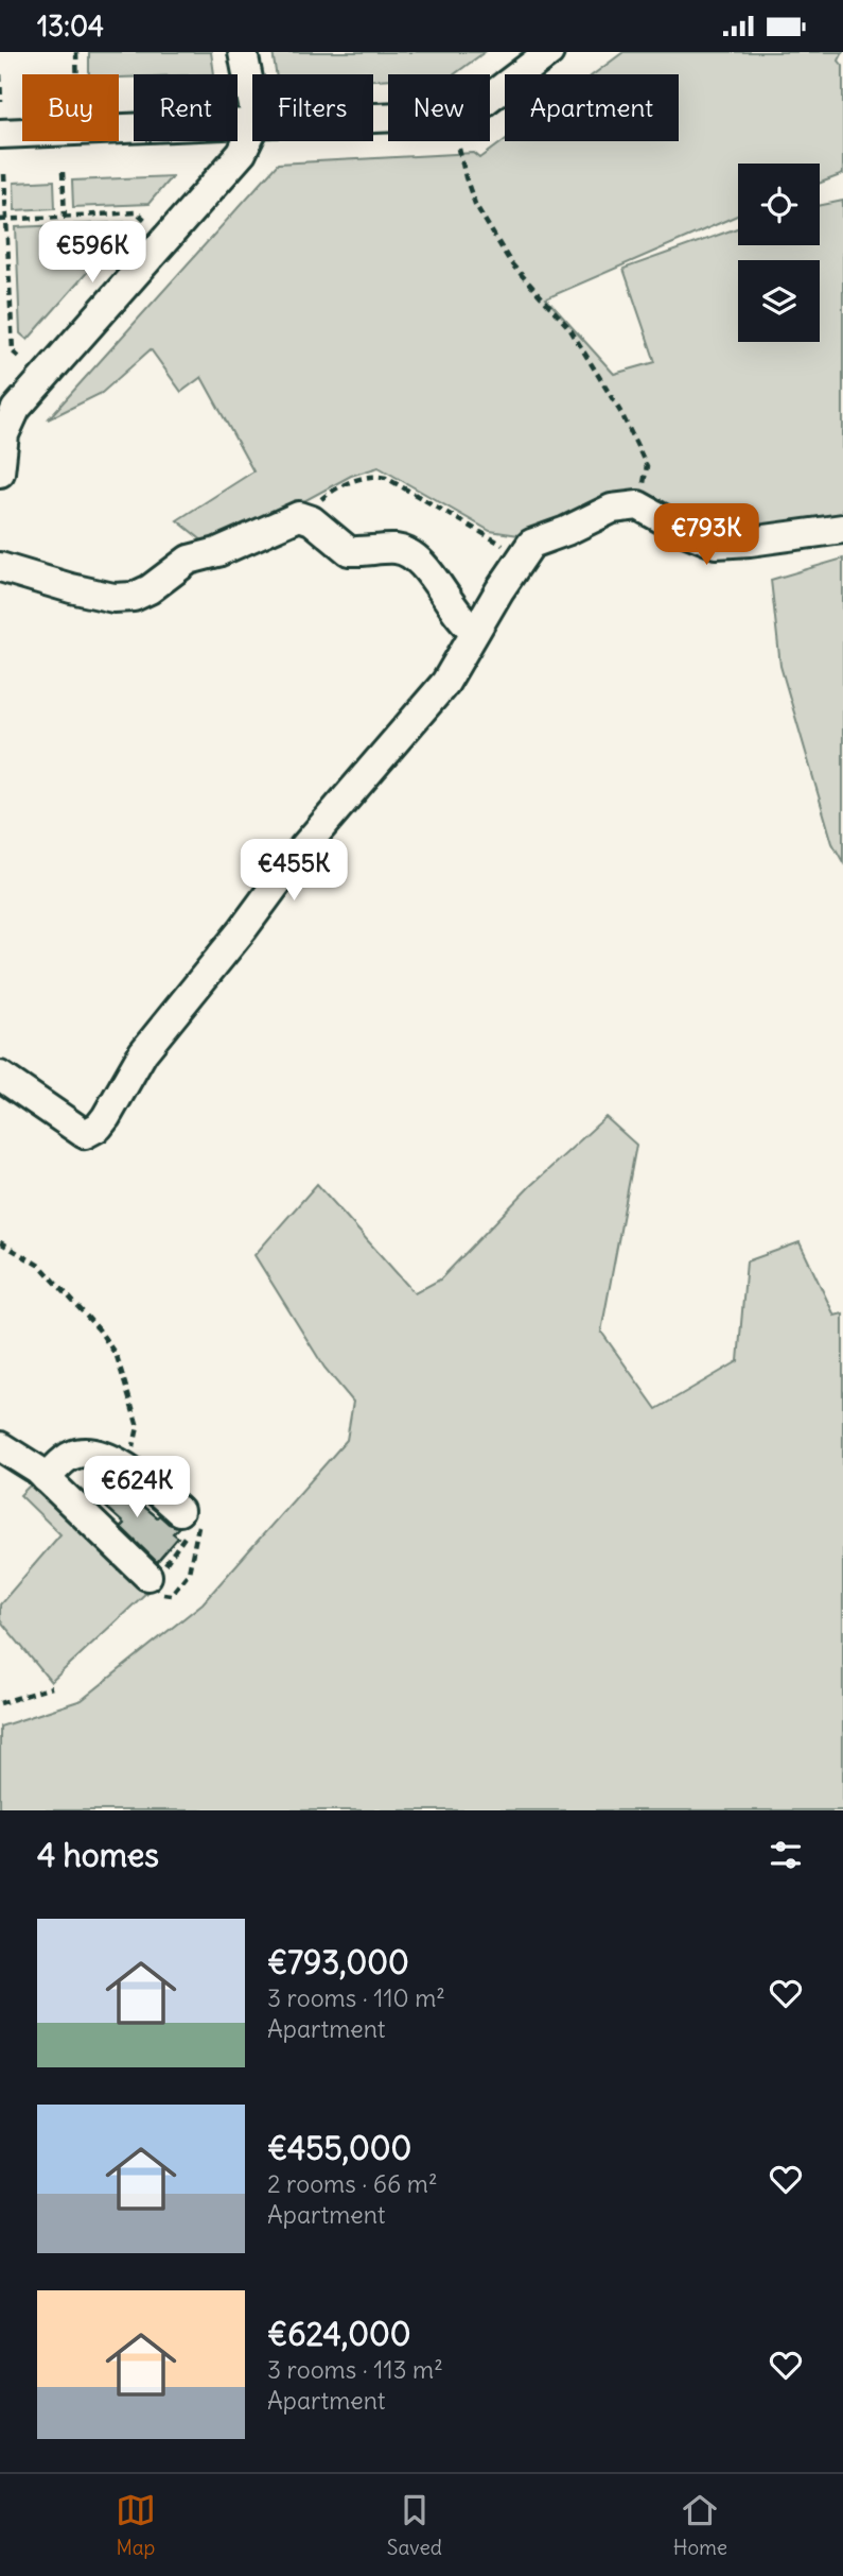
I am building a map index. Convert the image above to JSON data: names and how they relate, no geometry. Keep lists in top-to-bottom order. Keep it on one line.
{"page":{"status":"13:04","chip":["Buy","Rent","Filters","New","Apartment"],"price":["€596K","€793K","€455K","€624K"],"heading":"4 homes","list":[{"name":"€793,000","note":"3 rooms · 110 m² · Apartment"},{"name":"€455,000","note":"2 rooms · 66 m² · Apartment"},{"name":"€624,000","note":"3 rooms · 113 m² · Apartment"}],"tabs":["Map","Saved","Home"]}}
